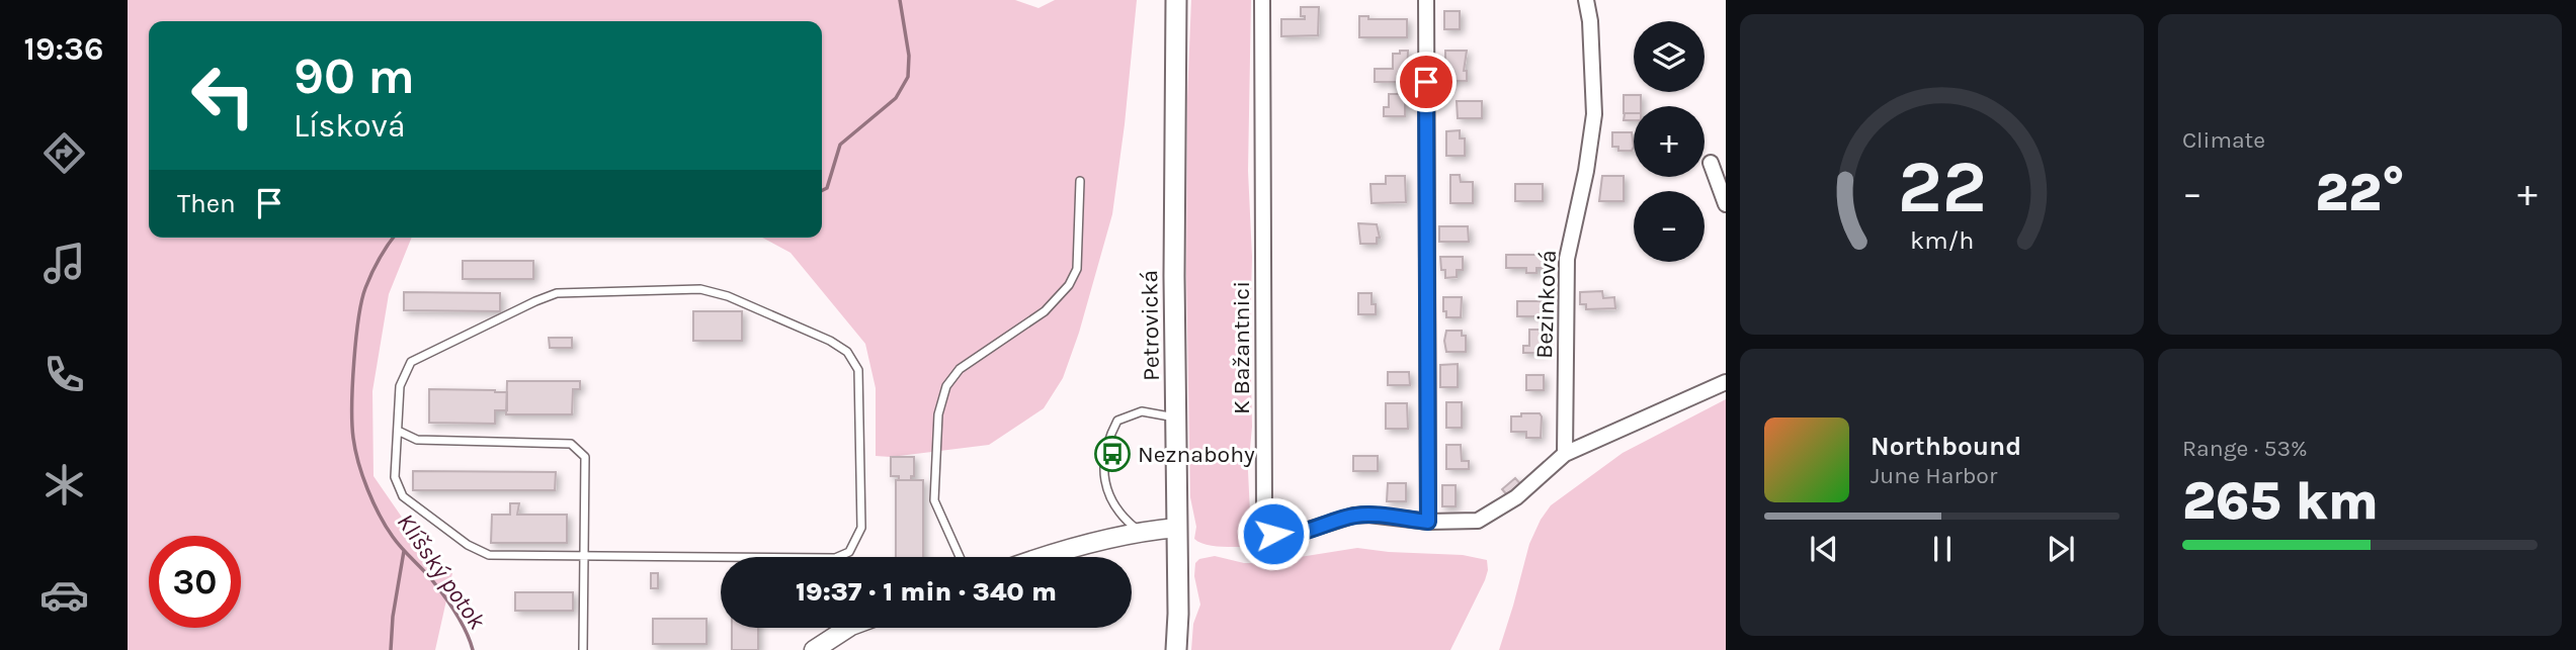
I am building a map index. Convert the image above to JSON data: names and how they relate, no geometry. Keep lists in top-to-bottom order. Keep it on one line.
{"streets":{"main road":["Petrovická"],"street":["Bezinková","K Bažantnici"]},"water":["Klíšský potok"],"places":{"bus stop":["Neznabohy"]},"page":{"tabs":"19:36","tile":["Climate",["Range · 53%","265 km"]],"map_buttons":["+","−"],"turn":["90 m","Lísková"],"heat":["−","22°","+"],"then":"Then","song":["Northbound","June Harbor"],"limit":"30","trip":"19:37 · 1 min · 340 m","gauge":["22","km/h"]}}
